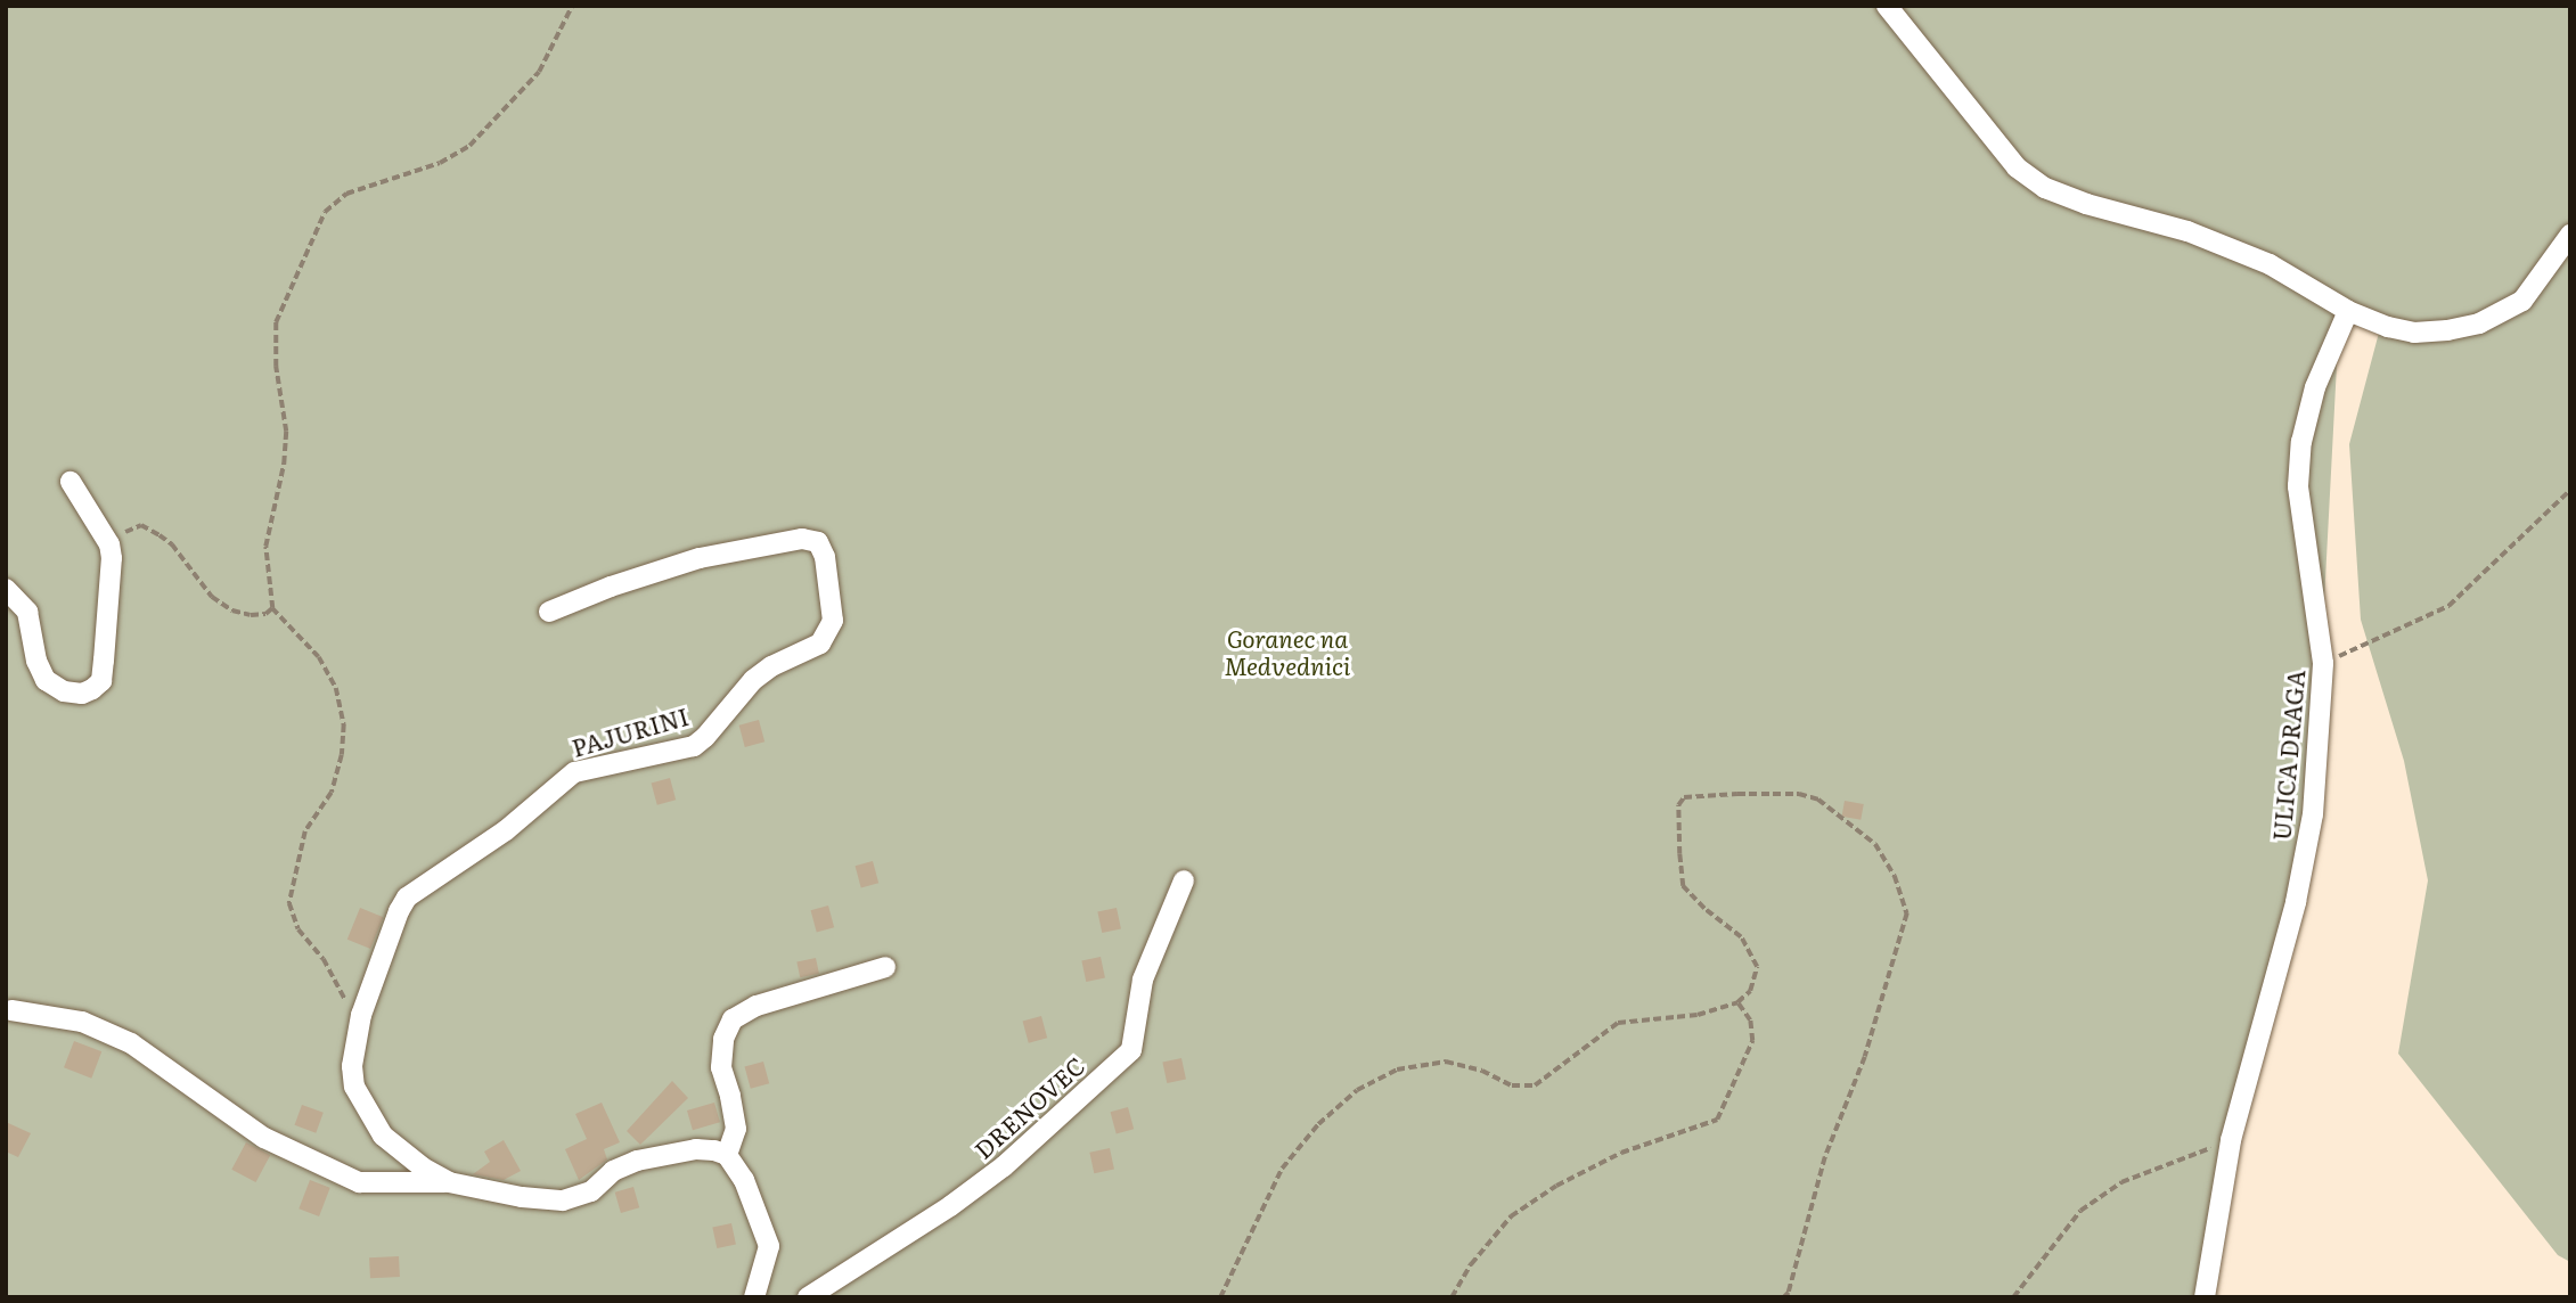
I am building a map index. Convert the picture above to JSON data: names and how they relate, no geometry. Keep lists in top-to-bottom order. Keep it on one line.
{"streets":{"street":["PAJURINI","ULICA DRAGA","DRENOVEC"]},"parks":["Goranec na Medvednici"]}
